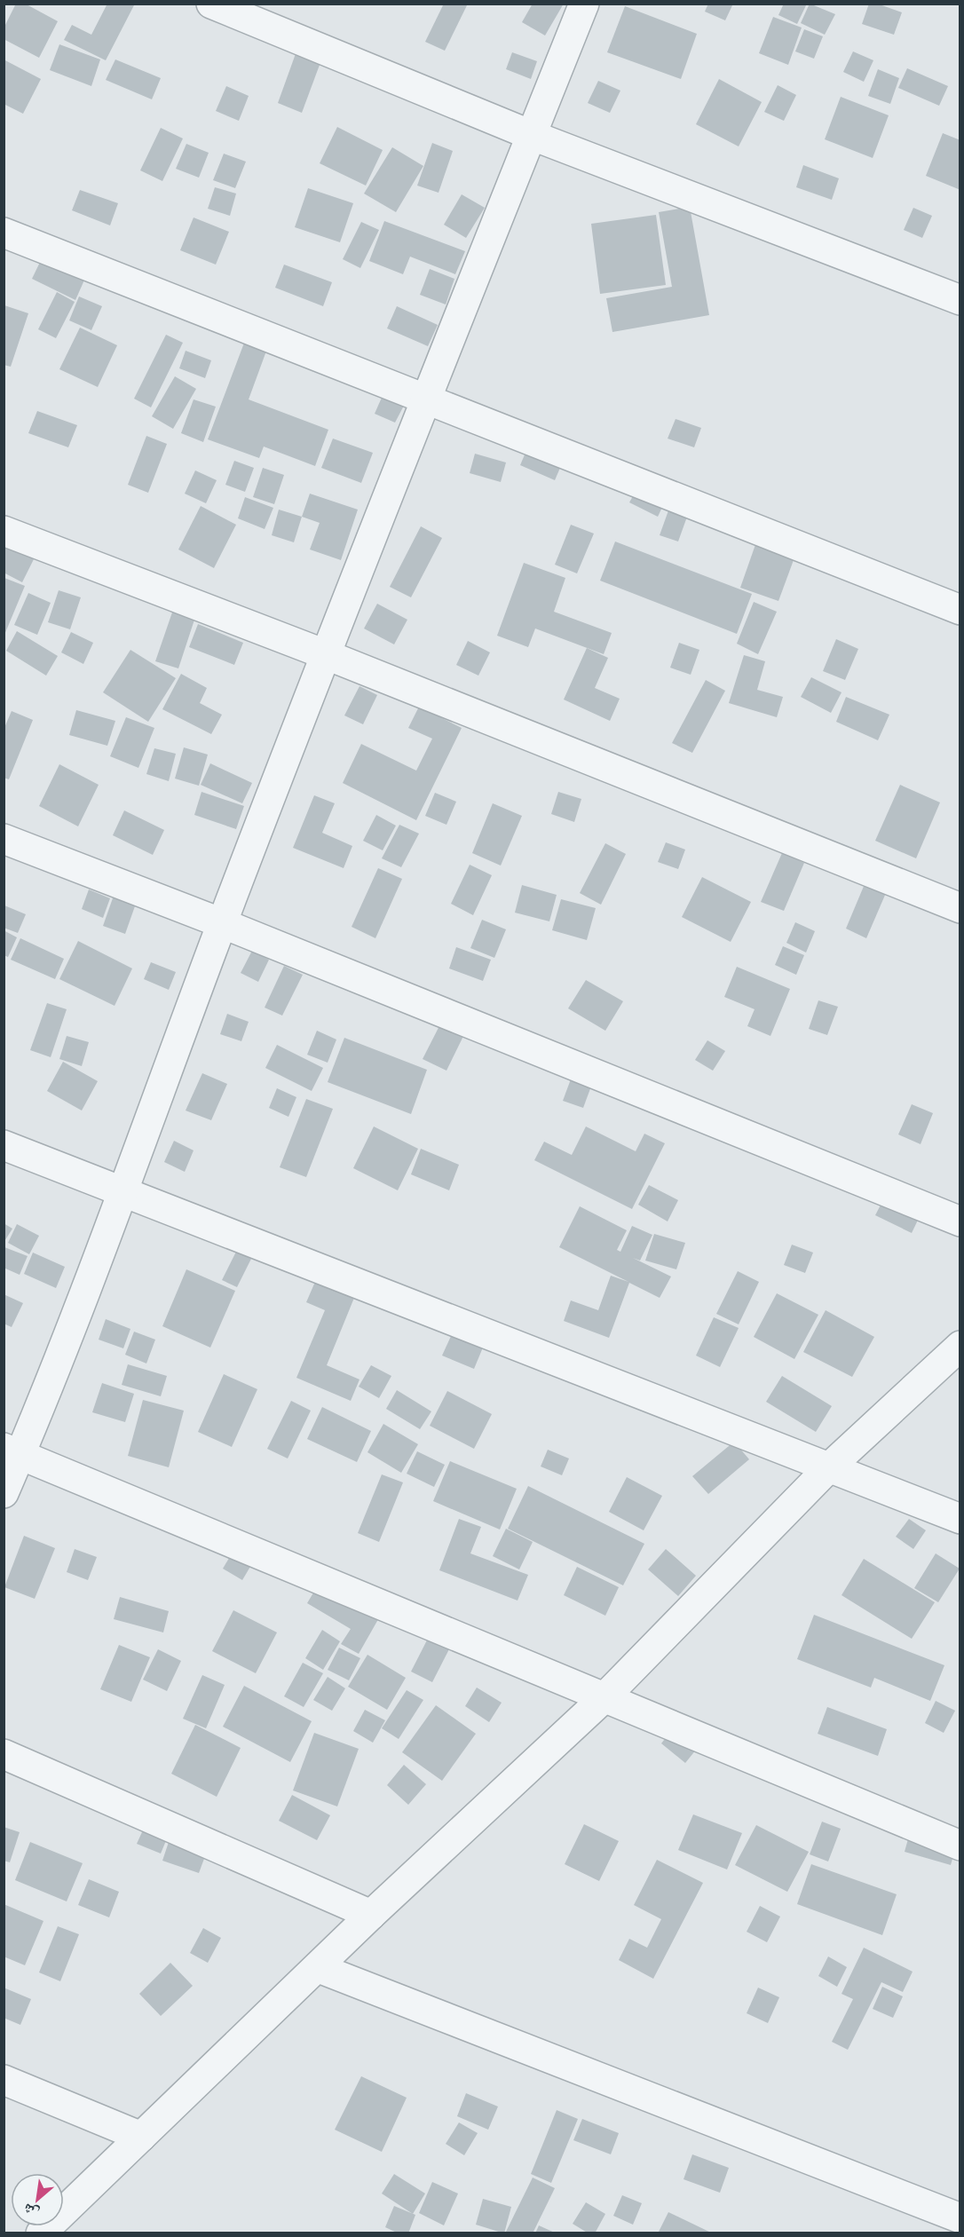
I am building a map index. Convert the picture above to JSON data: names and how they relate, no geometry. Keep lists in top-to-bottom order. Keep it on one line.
{"north":"bottom left"}
